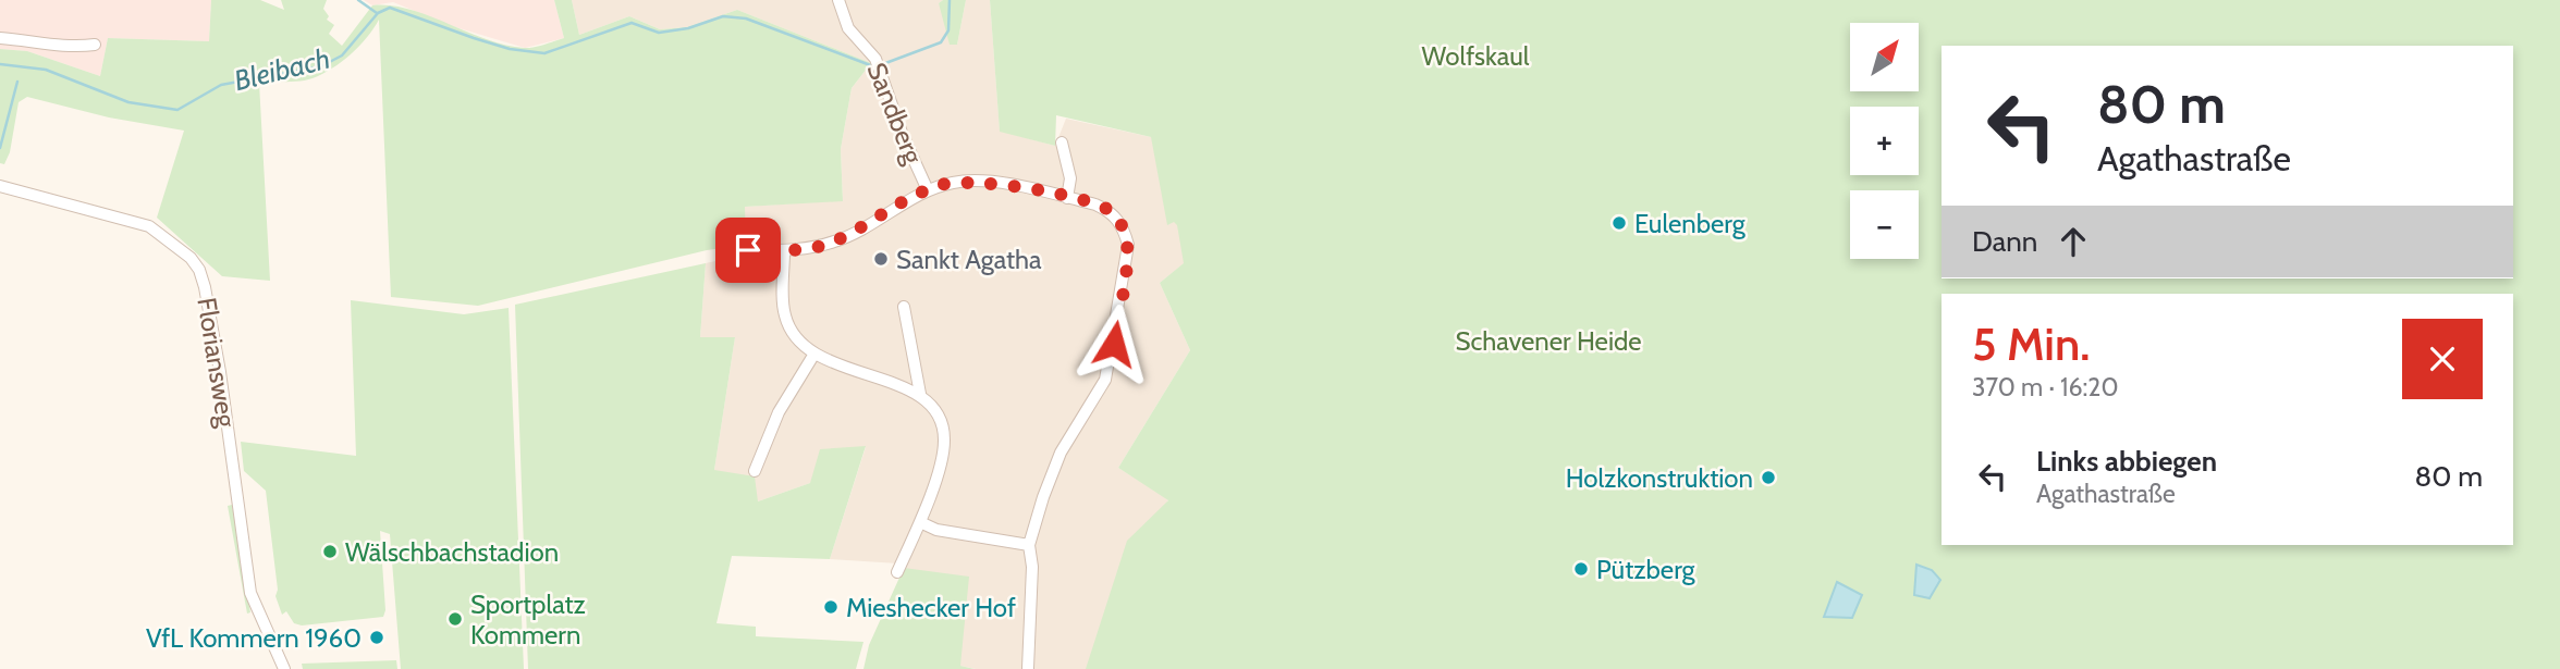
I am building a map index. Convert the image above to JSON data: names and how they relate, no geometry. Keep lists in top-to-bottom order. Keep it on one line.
{"streets":{"street":["Sandberg","Floriansweg"]},"water":["Bleibach"],"parks":["Wolfskaul","Schavener Heide"],"places":["Eulenberg","Sankt Agatha","Holzkonstruktion","Wälschbachstadion","Pützberg","Mieshecker Hof","Sportplatz Kommern","VfL Kommern 1960"],"north":"top right","page":{"map_buttons":["+","−"],"turn":["80 m","Agathastraße"],"then":"Dann","heading":["5 Min.","370 m · 16:20"],"list":[{"name":"Links abbiegen","note":"Agathastraße","value":"80 m"}]}}
